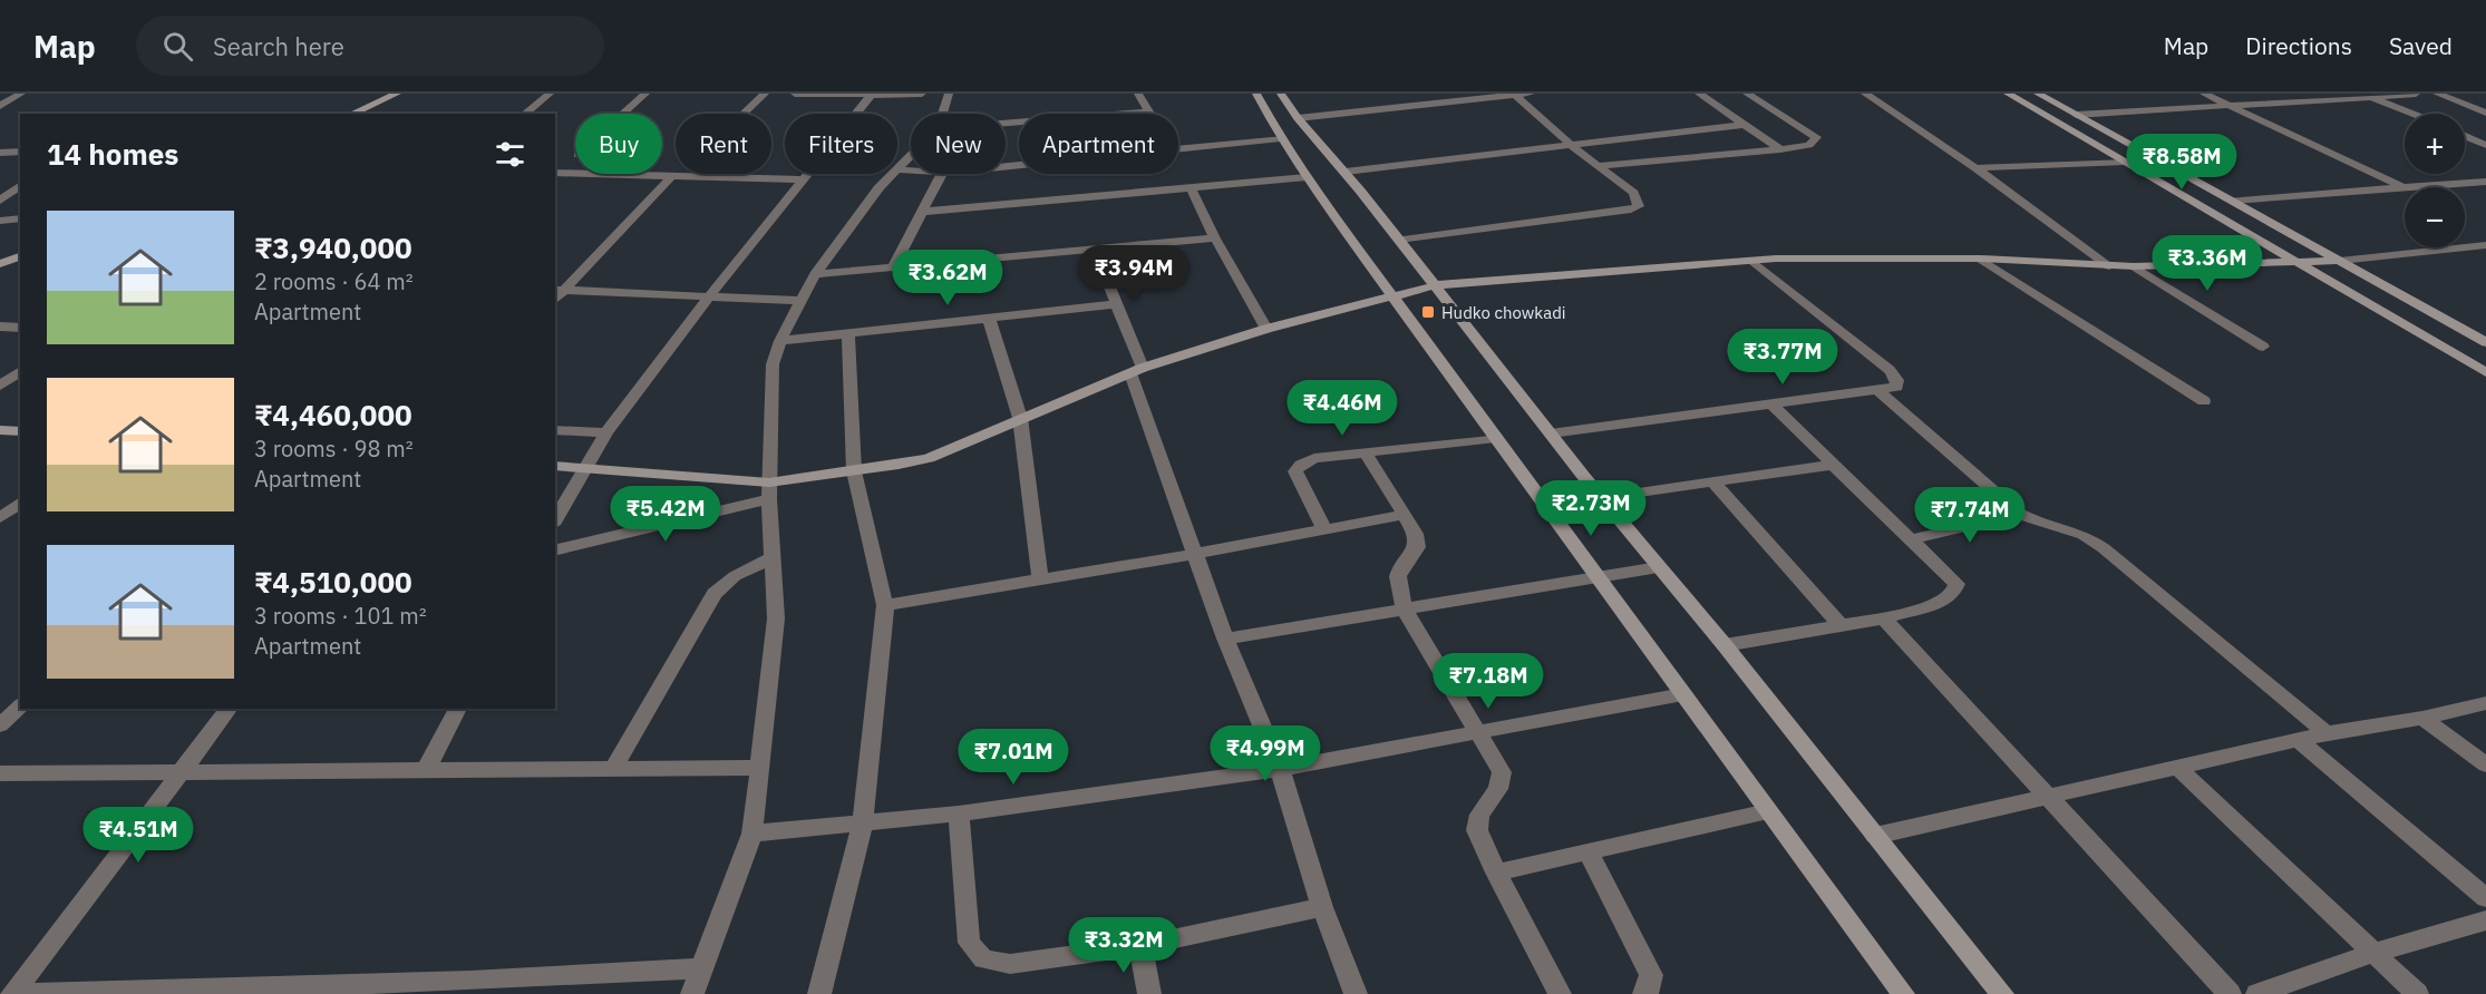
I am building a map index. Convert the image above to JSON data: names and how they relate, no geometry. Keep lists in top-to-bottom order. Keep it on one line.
{"places":{"transit":["Hudko chowkadi"]},"page":{"header":"Map","search":"Search here","nav":["Map","Directions","Saved"],"map_buttons":["+","−"],"chip":["Buy","Rent","Filters","New","Apartment"],"heading":"14 homes","price":["₹8.58M","₹3.36M","₹3.94M","₹3.62M","₹3.77M","₹4.46M","₹2.73M","₹5.42M","₹7.74M","₹7.18M","₹4.99M","₹7.01M","₹4.51M","₹3.32M"],"list":[{"name":"₹3,940,000","note":"2 rooms · 64 m² · Apartment"},{"name":"₹4,460,000","note":"3 rooms · 98 m² · Apartment"},{"name":"₹4,510,000","note":"3 rooms · 101 m² · Apartment"}]}}
